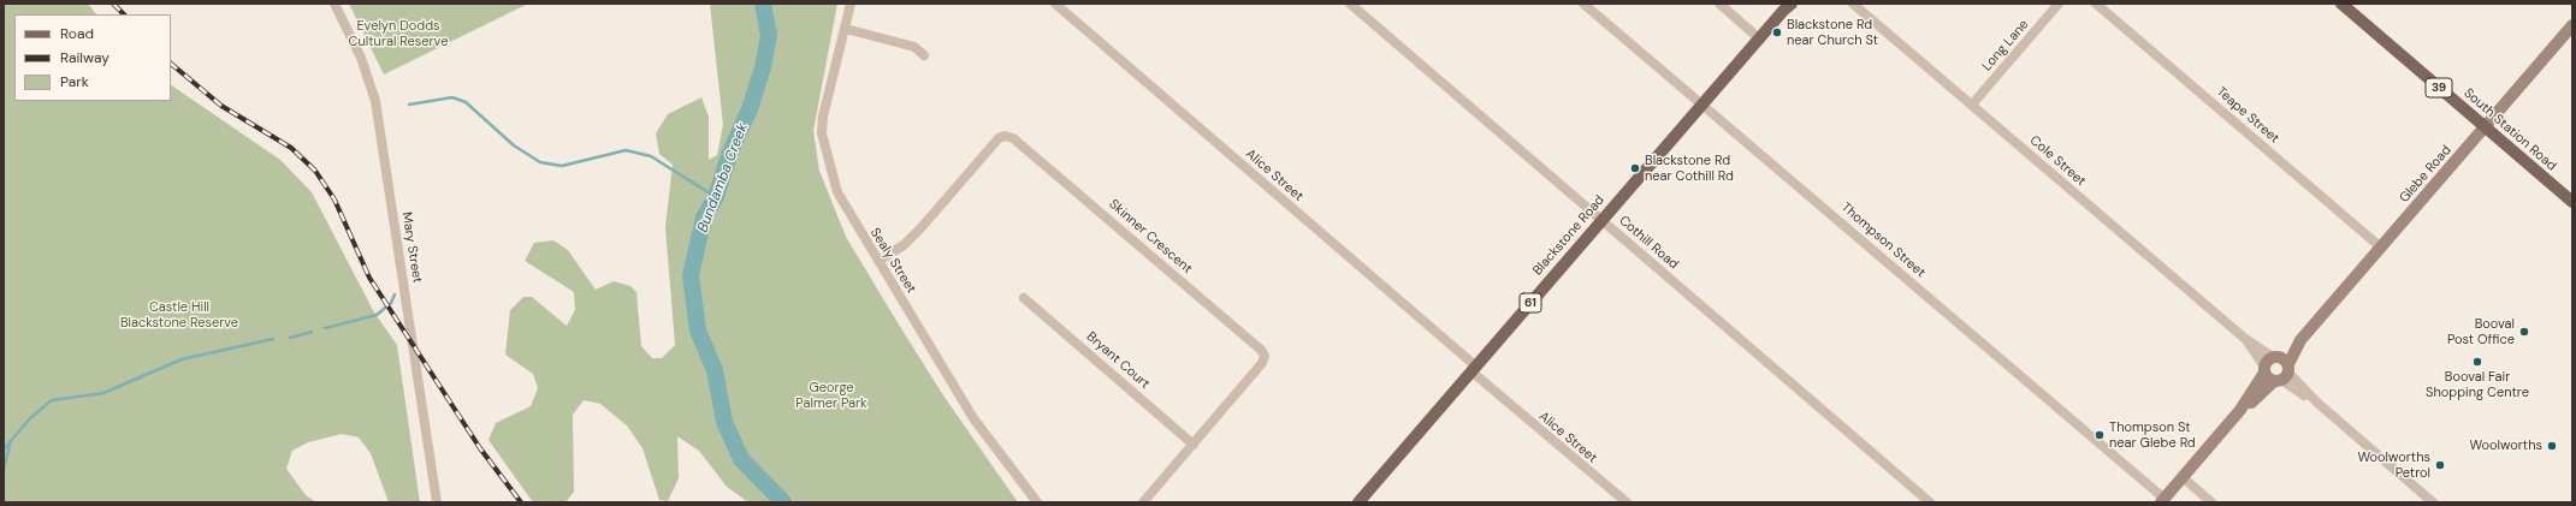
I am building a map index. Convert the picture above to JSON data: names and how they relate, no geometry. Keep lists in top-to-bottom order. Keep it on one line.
{"streets":{"main road":["39","South Station Road","Blackstone Road","61"],"street":["Long Lane","Teape Street","Cole Street","Glebe Road","Alice Street","Skinner Crescent","Thompson Street","Cothill Road","Mary Street","Sealy Street","Bryant Court"]},"crossings":[["Long Lane","Cole Street"],["Teape Street","Glebe Road"],["South Station Road","Glebe Road"],["Cole Street","Glebe Road"],["Glebe Road","Thompson Street"],["Alice Street","Blackstone Road"],["Blackstone Road","Thompson Street"],["Blackstone Road","Cothill Road"],["Skinner Crescent","Sealy Street"],["Skinner Crescent","Bryant Court"]],"water":["Bundamba Creek"],"parks":["Evelyn Dodds Cultural Reserve","Castle Hill Blackstone Reserve","George Palmer Park"],"places":["Blackstone Rd near Church St","Blackstone Rd near Cothill Rd","Booval Post Office","Booval Fair Shopping Centre","Thompson St near Glebe Rd","Woolworths","Woolworths Petrol"],"legend":["Road","Railway","Park"]}
